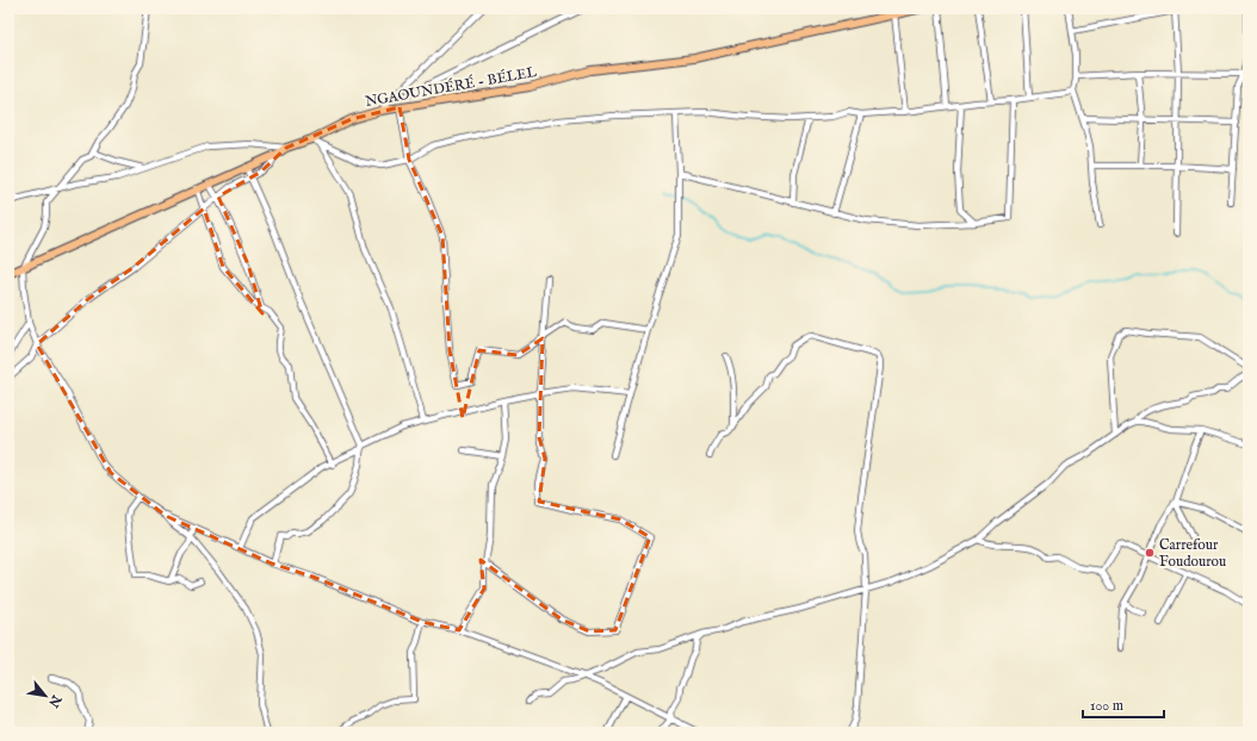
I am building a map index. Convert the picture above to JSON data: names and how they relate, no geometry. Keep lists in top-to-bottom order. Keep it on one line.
{"streets":{"main road":["NGAOUNDÉRÉ - BÉLEL"]},"places":["Carrefour Foudourou"],"scale_bar":"100 m","north":"bottom right"}
